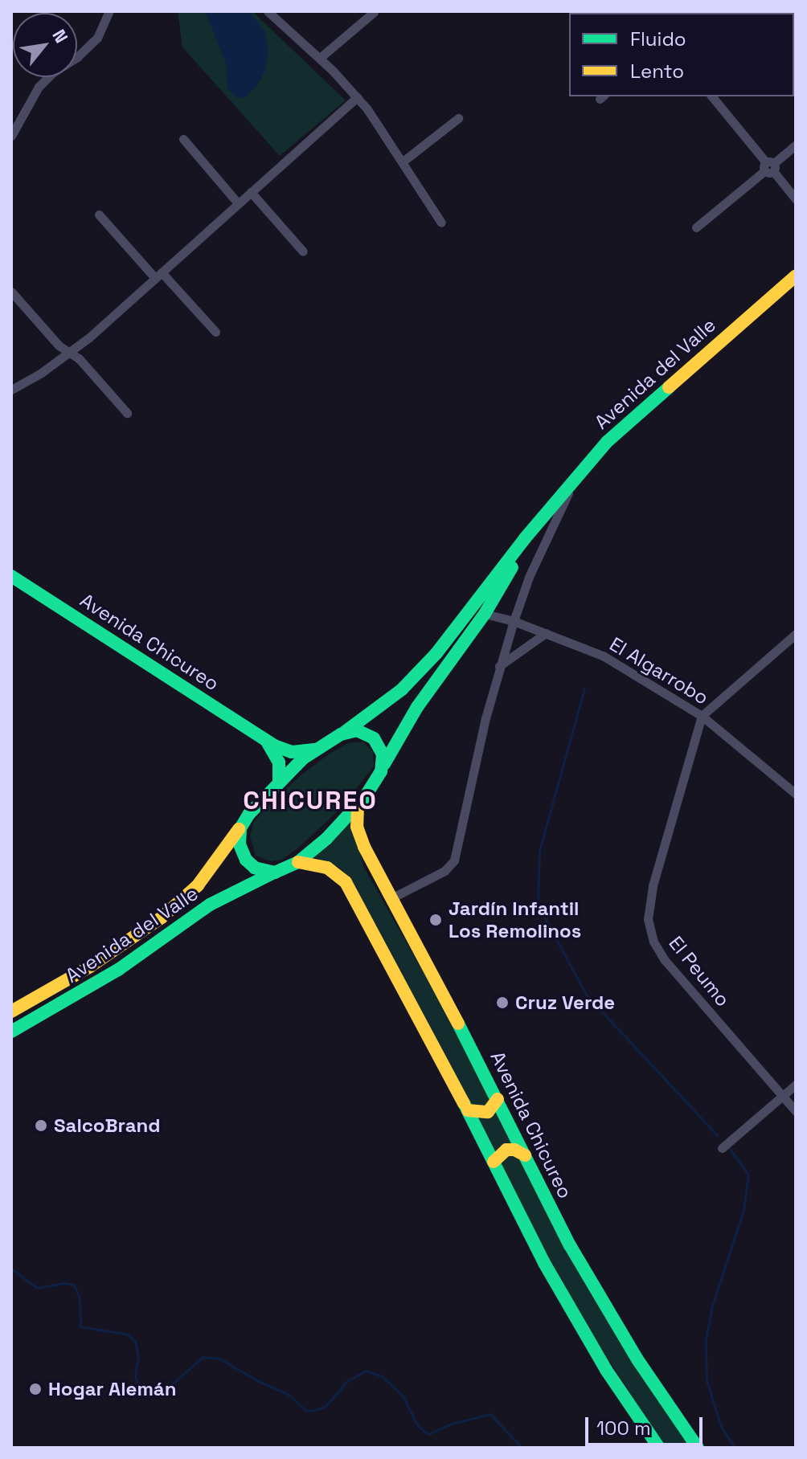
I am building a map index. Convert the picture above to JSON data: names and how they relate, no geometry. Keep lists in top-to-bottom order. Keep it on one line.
{"streets":{"main road":["Avenida del Valle","Avenida Chicureo"],"street":["El Algarrobo","El Peumo"]},"crossings":[["Avenida del Valle","Avenida Chicureo"],["Avenida del Valle","El Algarrobo"],["El Algarrobo","El Peumo"]],"districts":["CHICUREO"],"places":["Jardín Infantil Los Remolinos","Cruz Verde","SalcoBrand","Hogar Alemán"],"legend":["Fluido","Lento"],"scale_bar":"100 m","north":"top right"}
